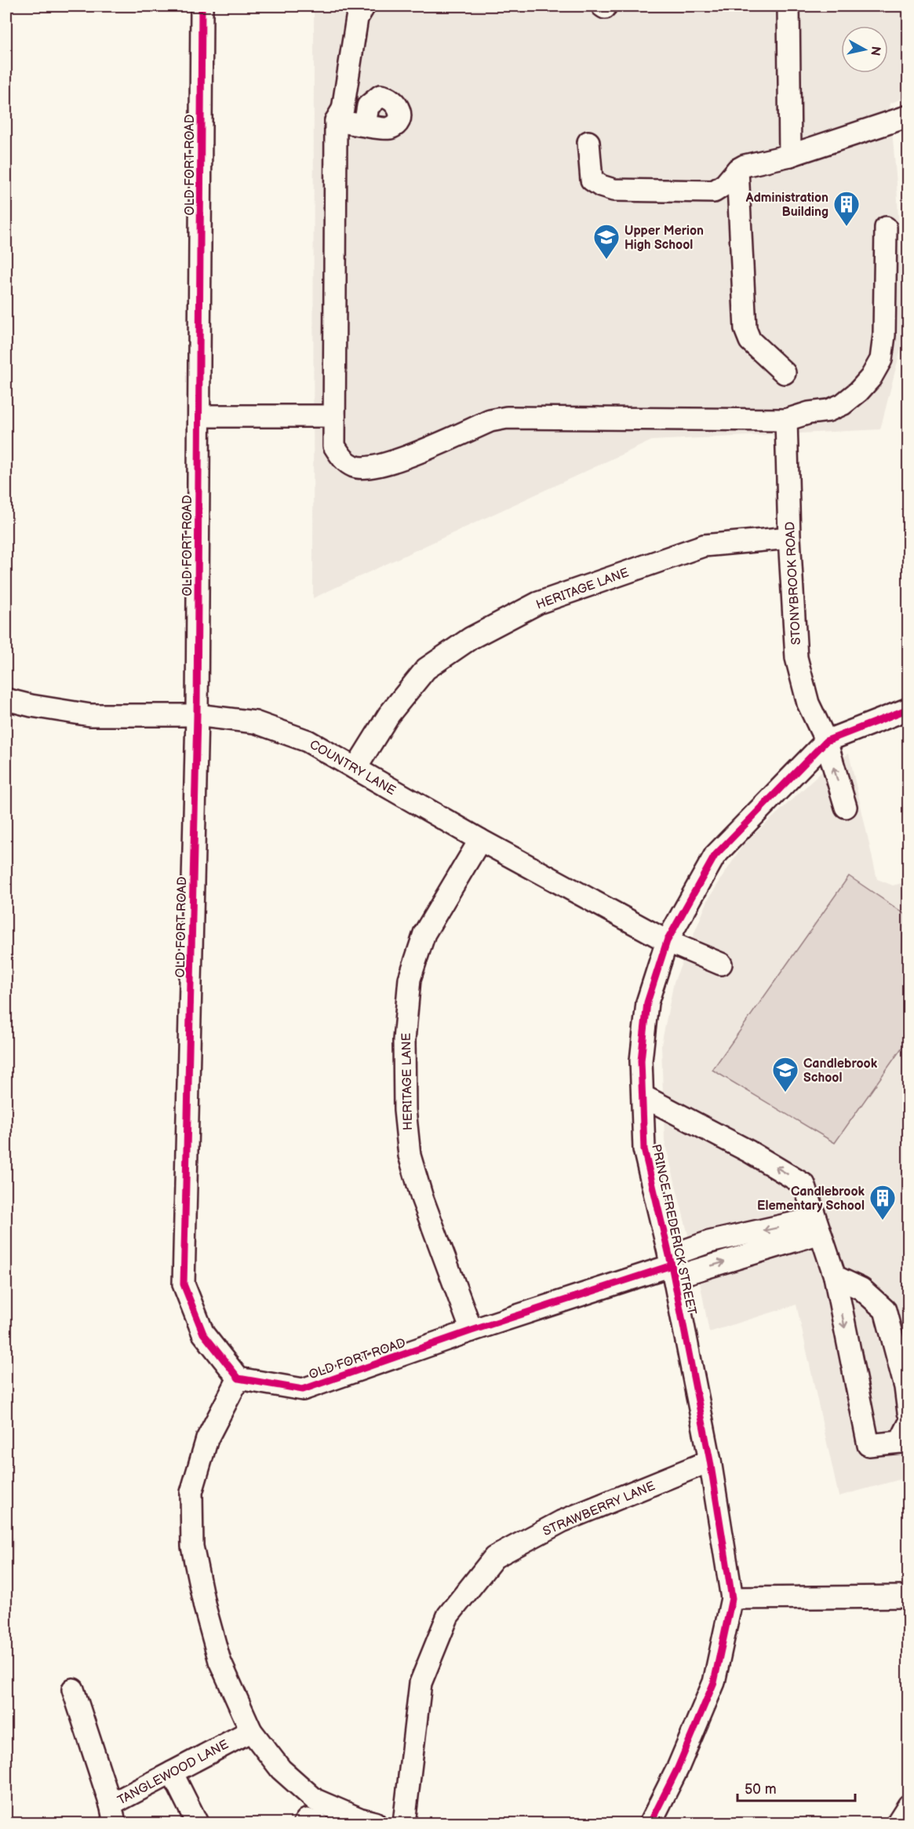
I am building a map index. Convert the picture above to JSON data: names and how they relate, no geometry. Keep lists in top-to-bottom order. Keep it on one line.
{"streets":{"street":["OLD FORT ROAD","STONYBROOK ROAD","HERITAGE LANE","COUNTRY LANE","PRINCE FREDERICK STREET","STRAWBERRY LANE","TANGLEWOOD LANE"]},"crossings":[["OLD FORT ROAD","HERITAGE LANE"],["OLD FORT ROAD","COUNTRY LANE"],["OLD FORT ROAD","PRINCE FREDERICK STREET"],["STONYBROOK ROAD","HERITAGE LANE"],["STONYBROOK ROAD","PRINCE FREDERICK STREET"],["HERITAGE LANE","COUNTRY LANE"],["COUNTRY LANE","PRINCE FREDERICK STREET"],["PRINCE FREDERICK STREET","STRAWBERRY LANE"]],"places":{"building":["Administration Building","Candlebrook Elementary School"],"school or university":["Upper Merion High School","Candlebrook School"]},"scale_bar":"50 m","north":"right"}
